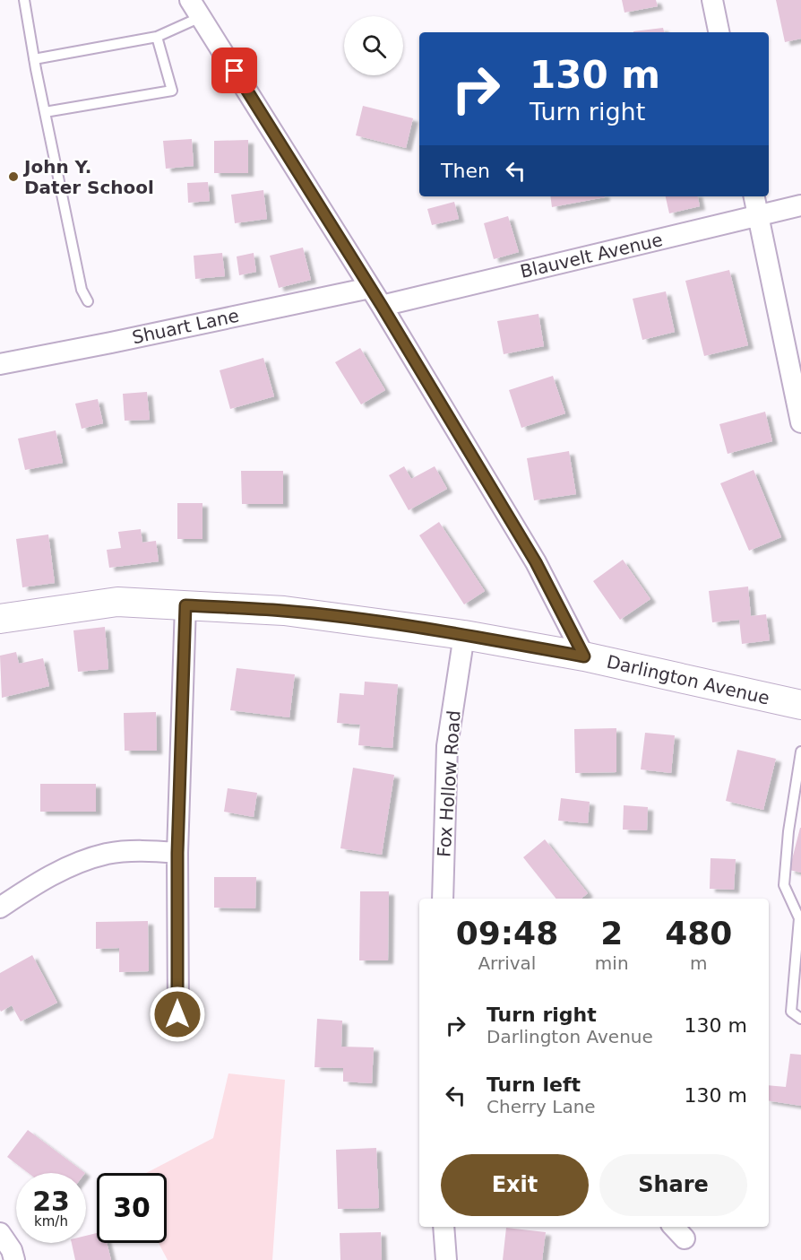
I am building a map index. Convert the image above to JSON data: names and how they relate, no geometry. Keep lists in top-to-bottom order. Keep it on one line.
{"streets":{"main road":["Darlington Avenue"],"street":["Blauvelt Avenue","Shuart Lane","Fox Hollow Road"]},"crossings":[["Darlington Avenue","Fox Hollow Road"]],"places":["John Y. Dater School"],"page":{"turn":["130 m","Turn right"],"then":"Then","eta":["09:48","Arrival","2","min","480","m"],"list":[{"name":"Turn right","note":"Darlington Avenue","value":"130 m"},{"name":"Turn left","note":"Cherry Lane","value":"130 m"}],"buttons":["Exit","Share"],"speed":"23 km/h","limit":"30"}}
